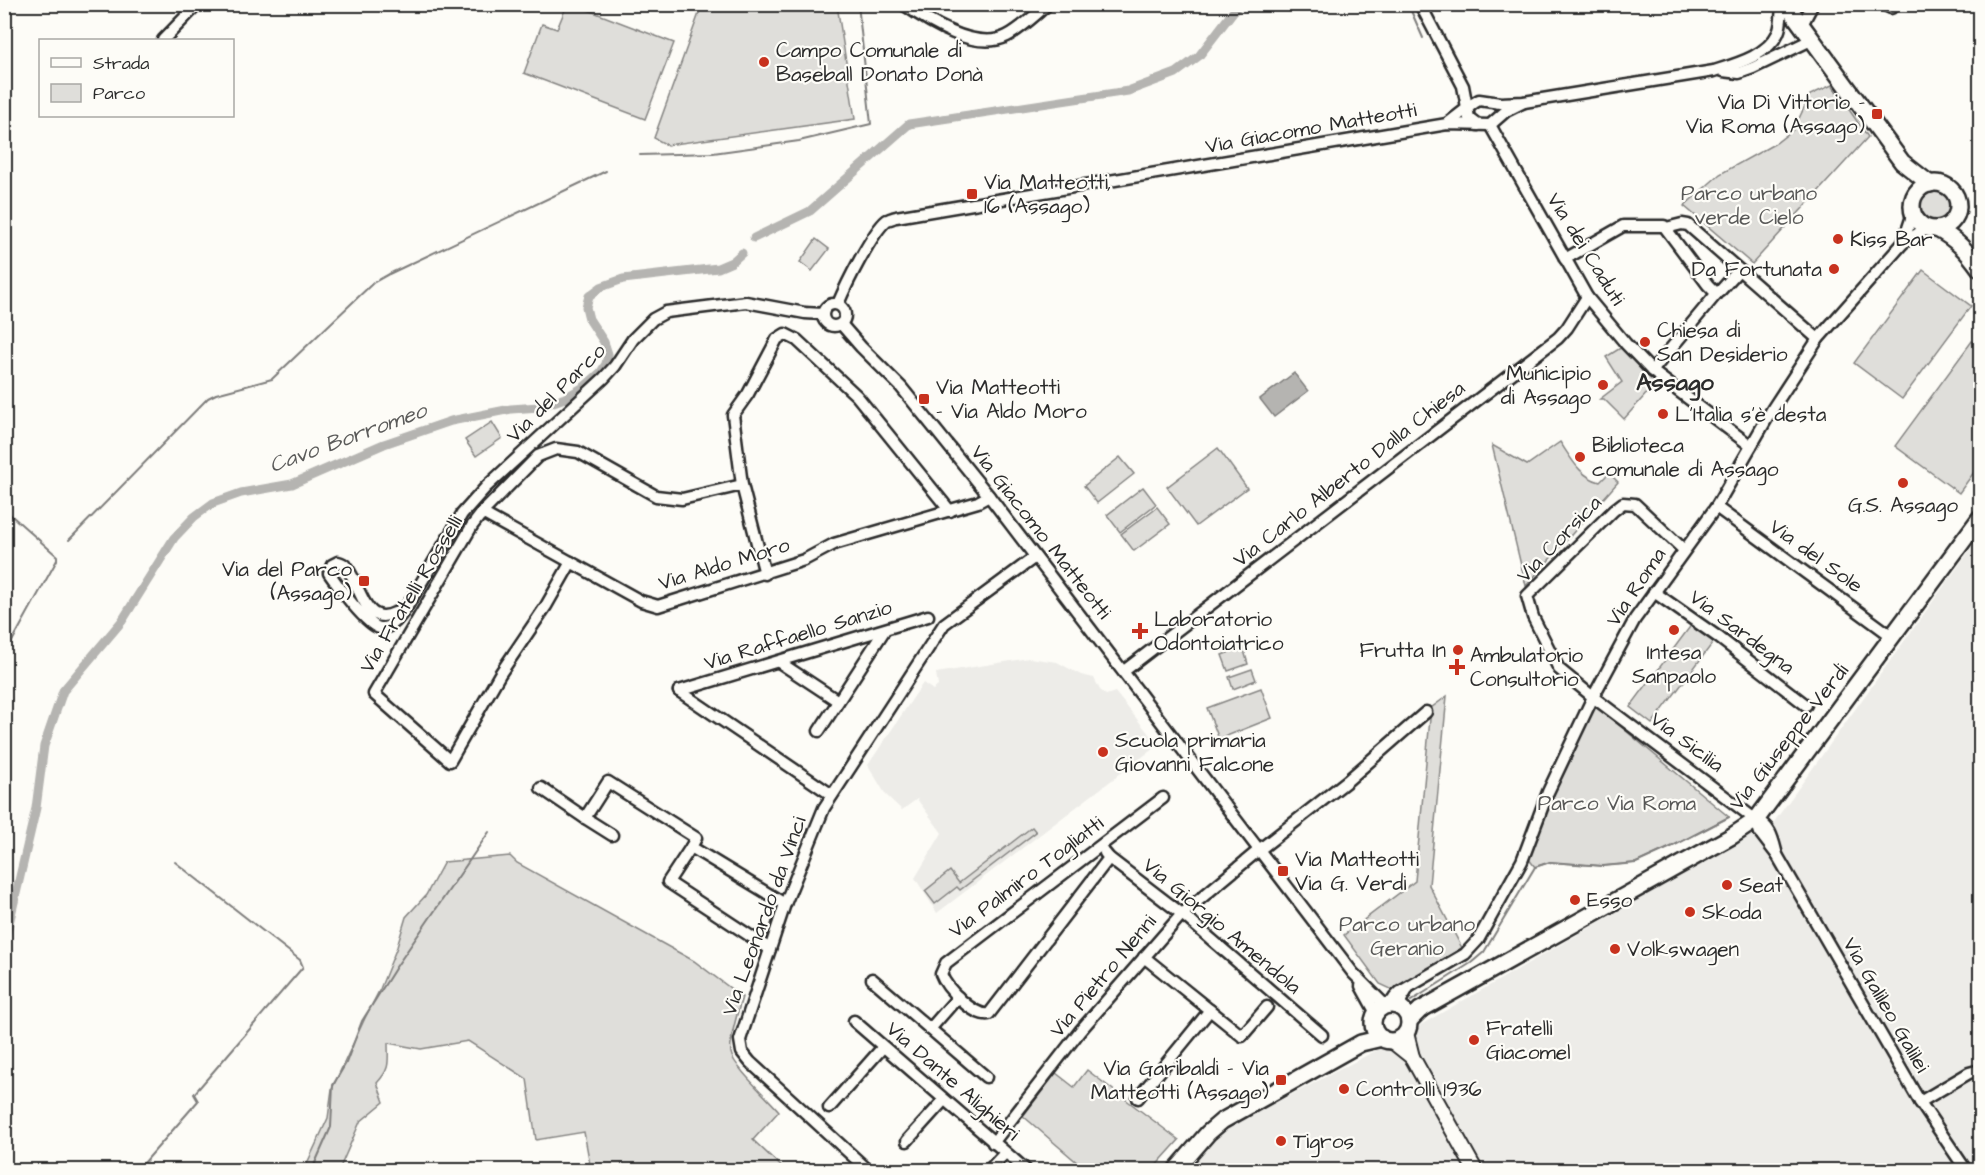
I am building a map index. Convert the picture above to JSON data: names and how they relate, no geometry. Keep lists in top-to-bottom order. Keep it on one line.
{"streets":{"main road":["Via Giuseppe Verdi"],"street":["Via Giacomo Matteotti","Via dei Caduti","Via del Parco","Via Carlo Alberto Dalla Chiesa","Via Corsica","Via del Sole","Via Aldo Moro","Via Roma","Via Fratelli Rosselli","Via Sardegna","Via Raffaello Sanzio","Via Sicilia","Via Palmiro Togliatti","Via Leonardo da Vinci","Via Giorgio Amendola","Via Pietro Nenni","Via Galileo Galilei","Via Dante Alighieri"]},"crossings":[["Via Giacomo Matteotti","Via dei Caduti"],["Via Giacomo Matteotti","Via del Parco"],["Via Giacomo Matteotti","Via Carlo Alberto Dalla Chiesa"],["Via Giacomo Matteotti","Via Aldo Moro"],["Via Giacomo Matteotti","Via Roma"],["Via Giacomo Matteotti","Via Giuseppe Verdi"],["Via Giacomo Matteotti","Via Leonardo da Vinci"],["Via Giacomo Matteotti","Via Pietro Nenni"],["Via dei Caduti","Via Carlo Alberto Dalla Chiesa"],["Via dei Caduti","Via Roma"],["Via Corsica","Via Roma"],["Via Corsica","Via Sicilia"],["Via del Sole","Via Roma"],["Via del Sole","Via Giuseppe Verdi"],["Via Aldo Moro","Via Fratelli Rosselli"],["Via Roma","Via Sardegna"],["Via Roma","Via Giuseppe Verdi"],["Via Roma","Via Sicilia"],["Via Raffaello Sanzio","Via Leonardo da Vinci"],["Via Giuseppe Verdi","Via Sicilia"],["Via Giuseppe Verdi","Via Galileo Galilei"],["Via Sicilia","Via Galileo Galilei"],["Via Palmiro Togliatti","Via Giorgio Amendola"],["Via Giorgio Amendola","Via Pietro Nenni"],["Via Pietro Nenni","Via Dante Alighieri"]],"districts":["Assago"],"water":["Cavo Borromeo"],"parks":["Parco urbano verde Cielo","Parco Via Roma","Parco urbano Geranio"],"places":{"other":["Campo Comunale di Baseball Donato Donà","Kiss Bar","Da Fortunata","Chiesa di San Desiderio","Municipio di Assago","L'Italia s'è desta","Biblioteca comunale di Assago","G.S. Assago","Intesa Sanpaolo","Frutta In","Scuola primaria Giovanni Falcone","Seat","Esso","Skoda","Volkswagen","Fratelli Giacomel","Controlli 1936","Tigros"],"transit":["Via Di Vittorio - Via Roma (Assago)","Via Matteotti, 16 (Assago)","Via Matteotti - Via Aldo Moro","Via del Parco (Assago)","Via Matteotti Via G. Verdi","Via Garibaldi - Via Matteotti (Assago)"],"health":["Laboratorio Odontoiatrico","Ambulatorio Consultorio"]},"legend":["Strada","Parco"]}
